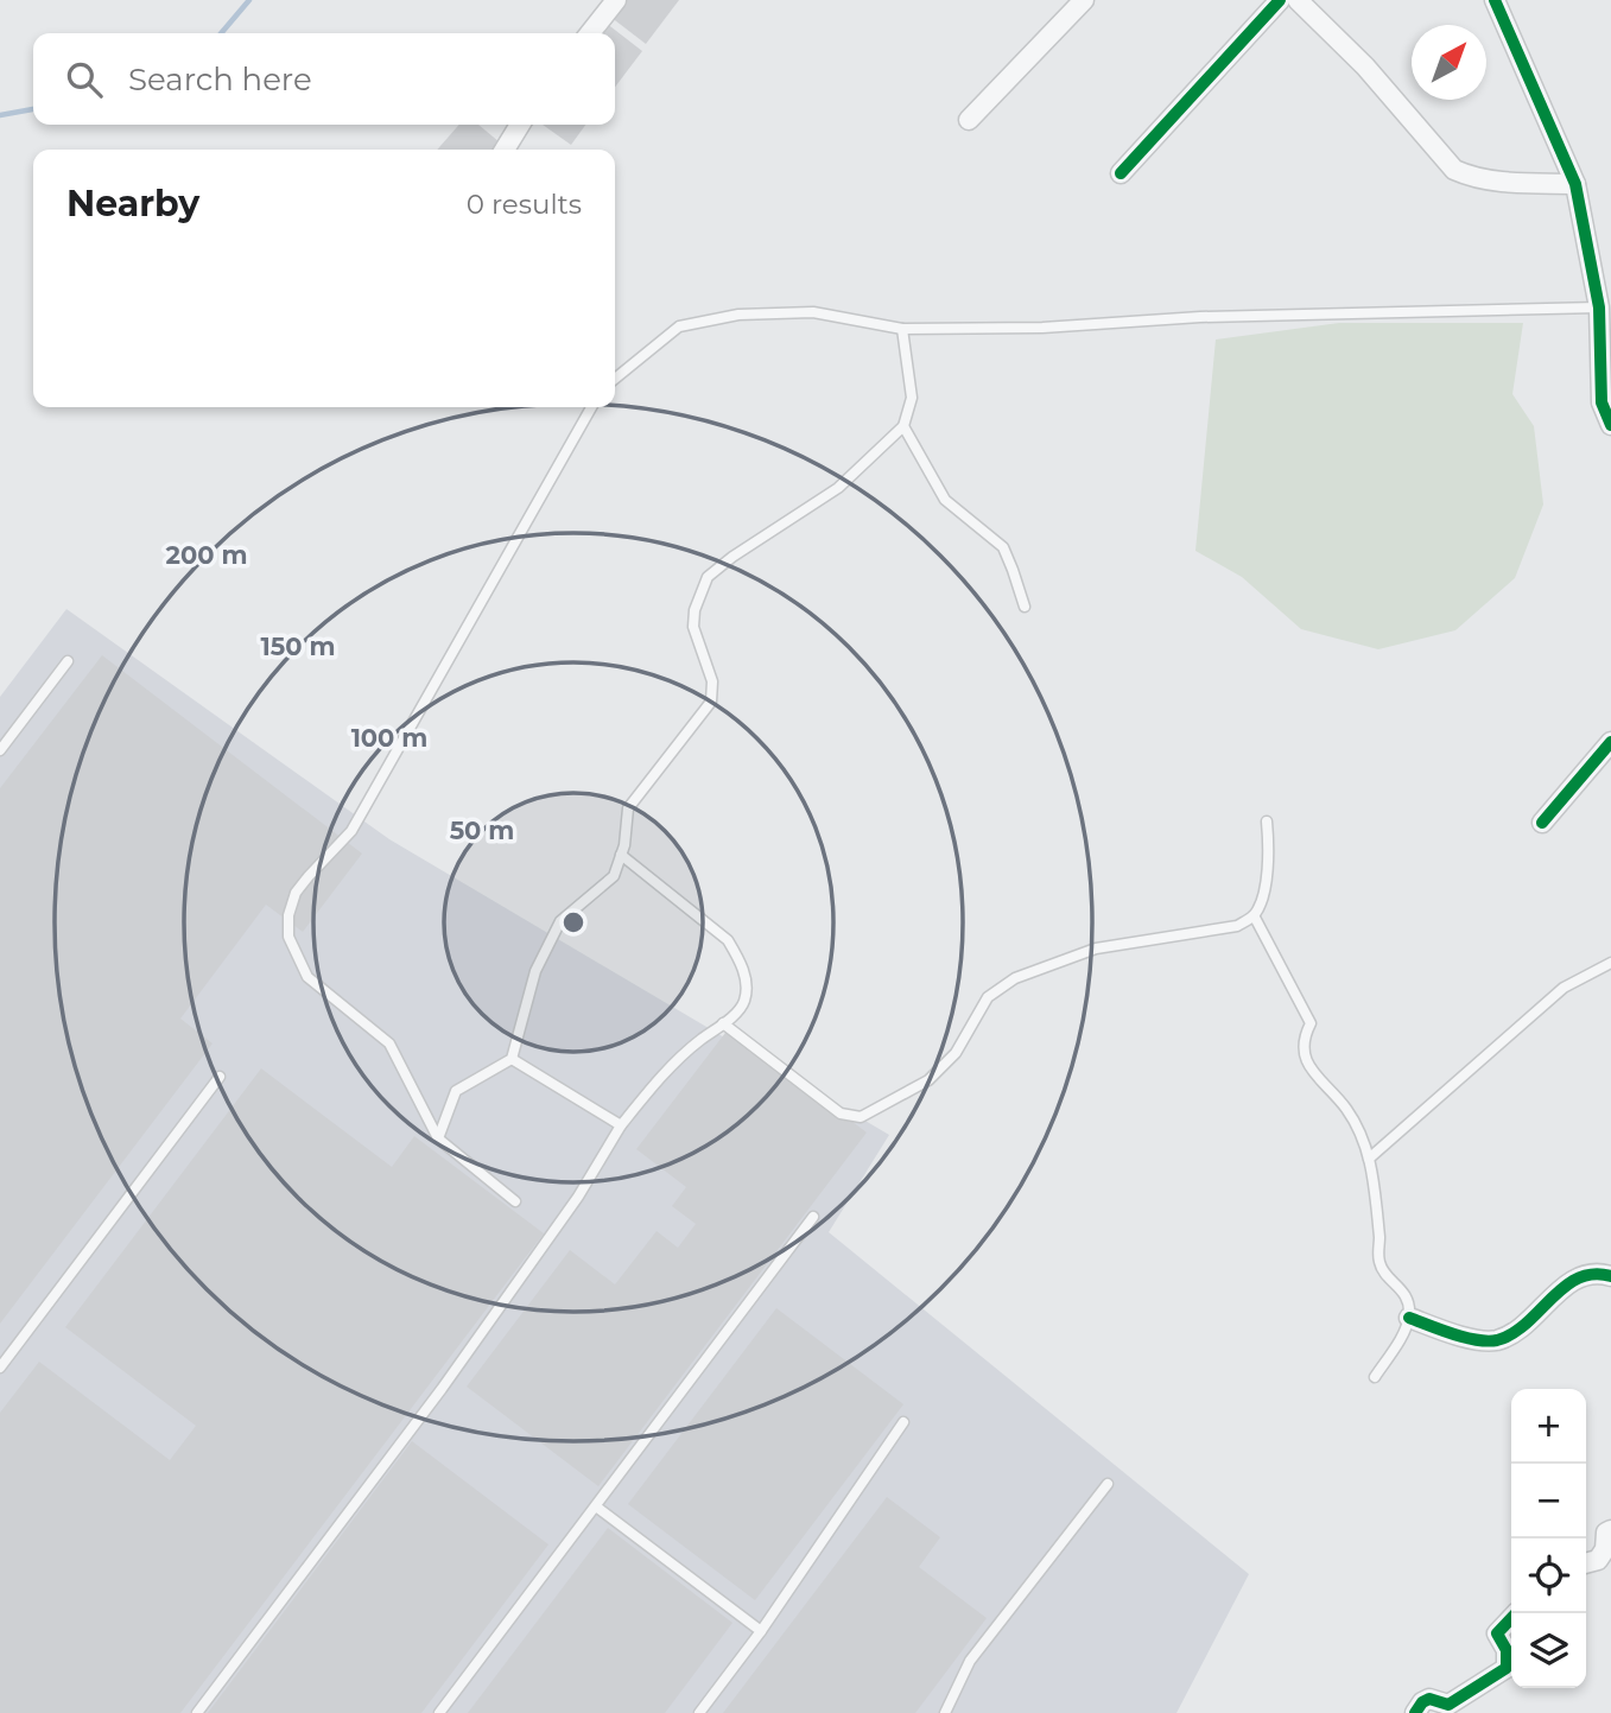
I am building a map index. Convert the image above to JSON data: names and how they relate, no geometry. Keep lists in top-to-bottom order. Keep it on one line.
{"north":"top right","page":{"search":"Search here","heading":["Nearby","0 results"],"map_buttons":["+","−"]},"rings":["200 m","150 m","100 m","50 m"]}
